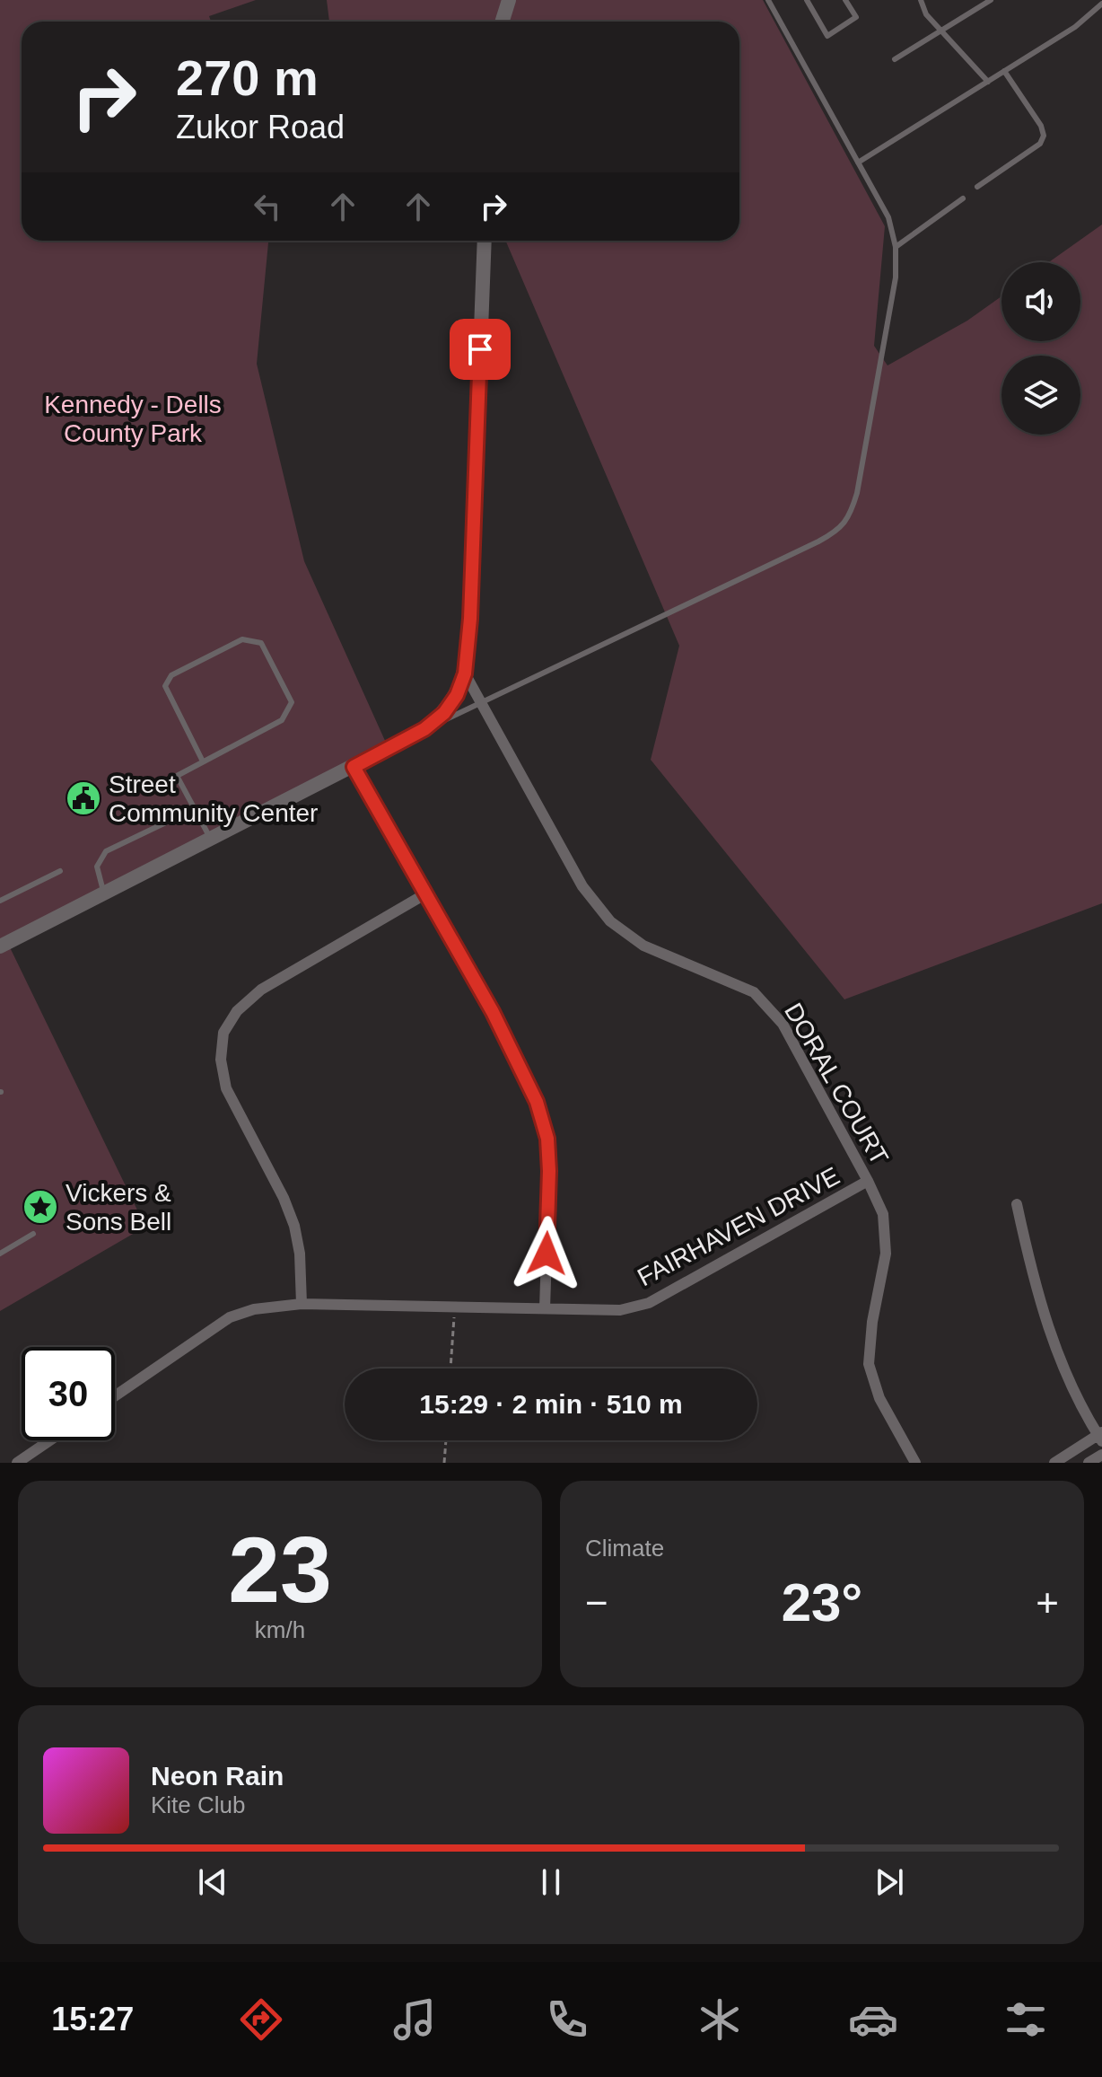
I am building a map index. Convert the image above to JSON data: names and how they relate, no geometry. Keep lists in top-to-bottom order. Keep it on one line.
{"streets":{"street":["DORAL COURT","FAIRHAVEN DRIVE"]},"crossings":[["DORAL COURT","FAIRHAVEN DRIVE"]],"parks":["Kennedy - Dells County Park"],"places":{"public building":["Street Community Center"],"place":["Vickers & Sons Bell"]},"page":{"turn":["270 m","Zukor Road"],"limit":"30","trip":"15:29 · 2 min · 510 m","tile":[["23","km/h"],"Climate"],"heat":["−","23°","+"],"song":["Neon Rain","Kite Club"],"tabs":"15:27"}}
